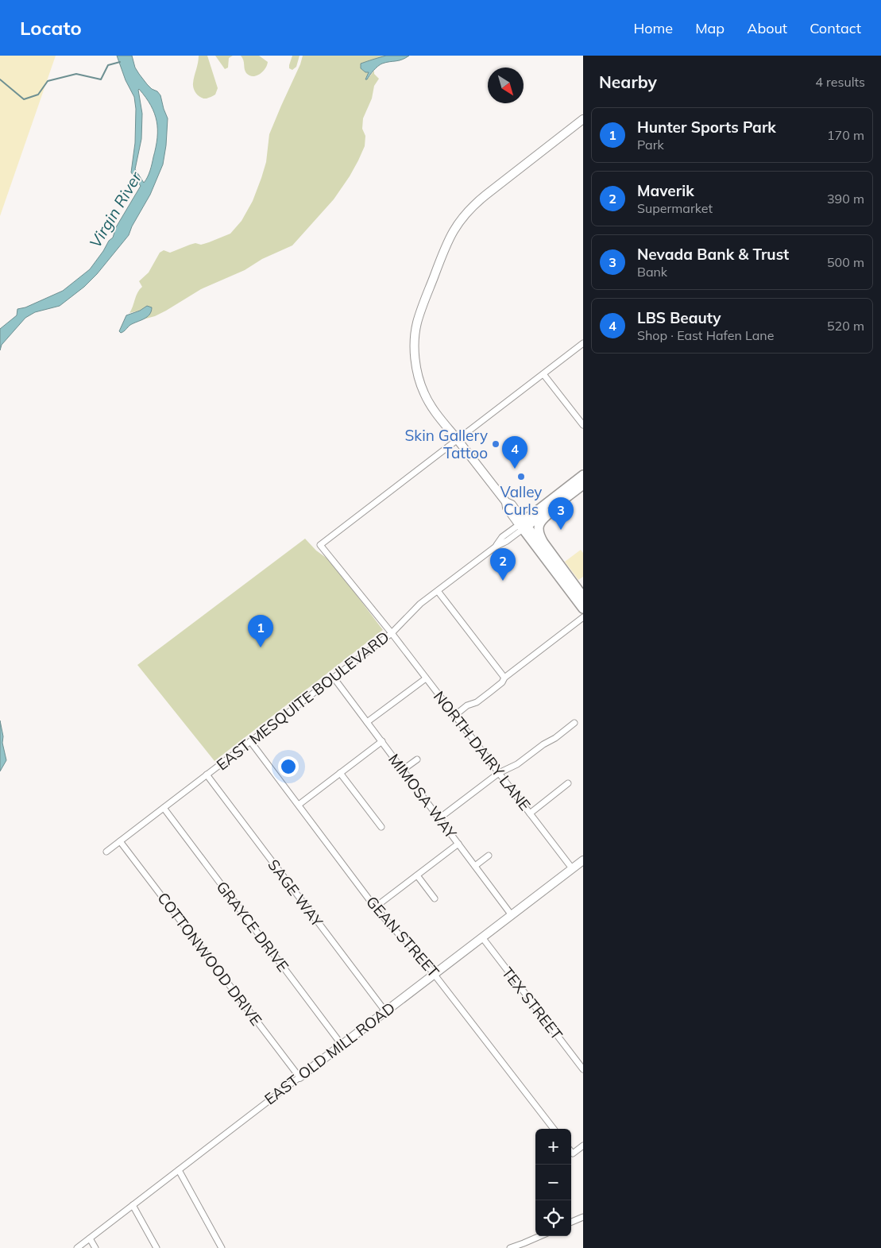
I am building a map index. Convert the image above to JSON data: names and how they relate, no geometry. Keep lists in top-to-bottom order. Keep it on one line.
{"streets":{"main road":["EAST MESQUITE BOULEVARD","EAST OLD MILL ROAD"],"street":["NORTH DAIRY LANE","MIMOSA WAY","SAGE WAY","GRAYCE DRIVE","GEAN STREET","COTTONWOOD DRIVE","TEX STREET"]},"crossings":[["EAST MESQUITE BOULEVARD","NORTH DAIRY LANE"],["EAST MESQUITE BOULEVARD","MIMOSA WAY"],["EAST MESQUITE BOULEVARD","SAGE WAY"],["EAST MESQUITE BOULEVARD","GRAYCE DRIVE"],["EAST MESQUITE BOULEVARD","GEAN STREET"],["EAST MESQUITE BOULEVARD","COTTONWOOD DRIVE"],["NORTH DAIRY LANE","EAST OLD MILL ROAD"],["MIMOSA WAY","EAST OLD MILL ROAD"],["SAGE WAY","EAST OLD MILL ROAD"],["GRAYCE DRIVE","EAST OLD MILL ROAD"],["GEAN STREET","EAST OLD MILL ROAD"],["COTTONWOOD DRIVE","EAST OLD MILL ROAD"],["TEX STREET","EAST OLD MILL ROAD"]],"water":["Virgin River"],"places":["Skin Gallery Tattoo","Valley Curls"],"north":"bottom right","page":{"header":"Locato","nav":["Home","Map","About","Contact"],"heading":["Nearby","4 results"],"list":[{"mark":"1","name":"Hunter Sports Park","note":"Park","value":"170 m"},{"mark":"2","name":"Maverik","note":"Supermarket","value":"390 m"},{"mark":"3","name":"Nevada Bank & Trust","note":"Bank","value":"500 m"},{"mark":"4","name":"LBS Beauty","note":"Shop · East Hafen Lane","value":"520 m"}],"pins":["4","3","2","1"],"map_buttons":["+","−"]}}
